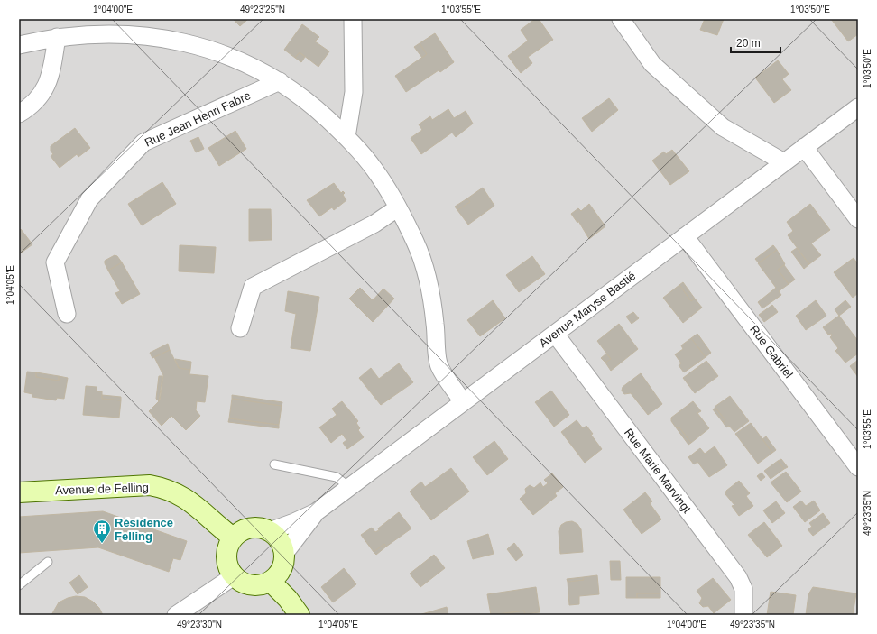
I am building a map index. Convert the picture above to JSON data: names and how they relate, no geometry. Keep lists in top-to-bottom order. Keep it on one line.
{"streets":{"street":["Rue Jean Henri Fabre","Avenue Maryse Bastié","Rue Gabriel","Rue Marie Marvingt","Avenue de Felling"]},"crossings":[["Avenue Maryse Bastié","Rue Gabriel"],["Avenue Maryse Bastié","Rue Marie Marvingt"],["Avenue Maryse Bastié","Avenue de Felling"]],"places":{"building":["Résidence Felling"]},"scale_bar":"20 m","coordinates":["1°04'00\"E","49°23'25\"N","1°03'55\"E","1°03'50\"E","1°04'05\"E","49°23'35\"N","49°23'30\"N"]}
